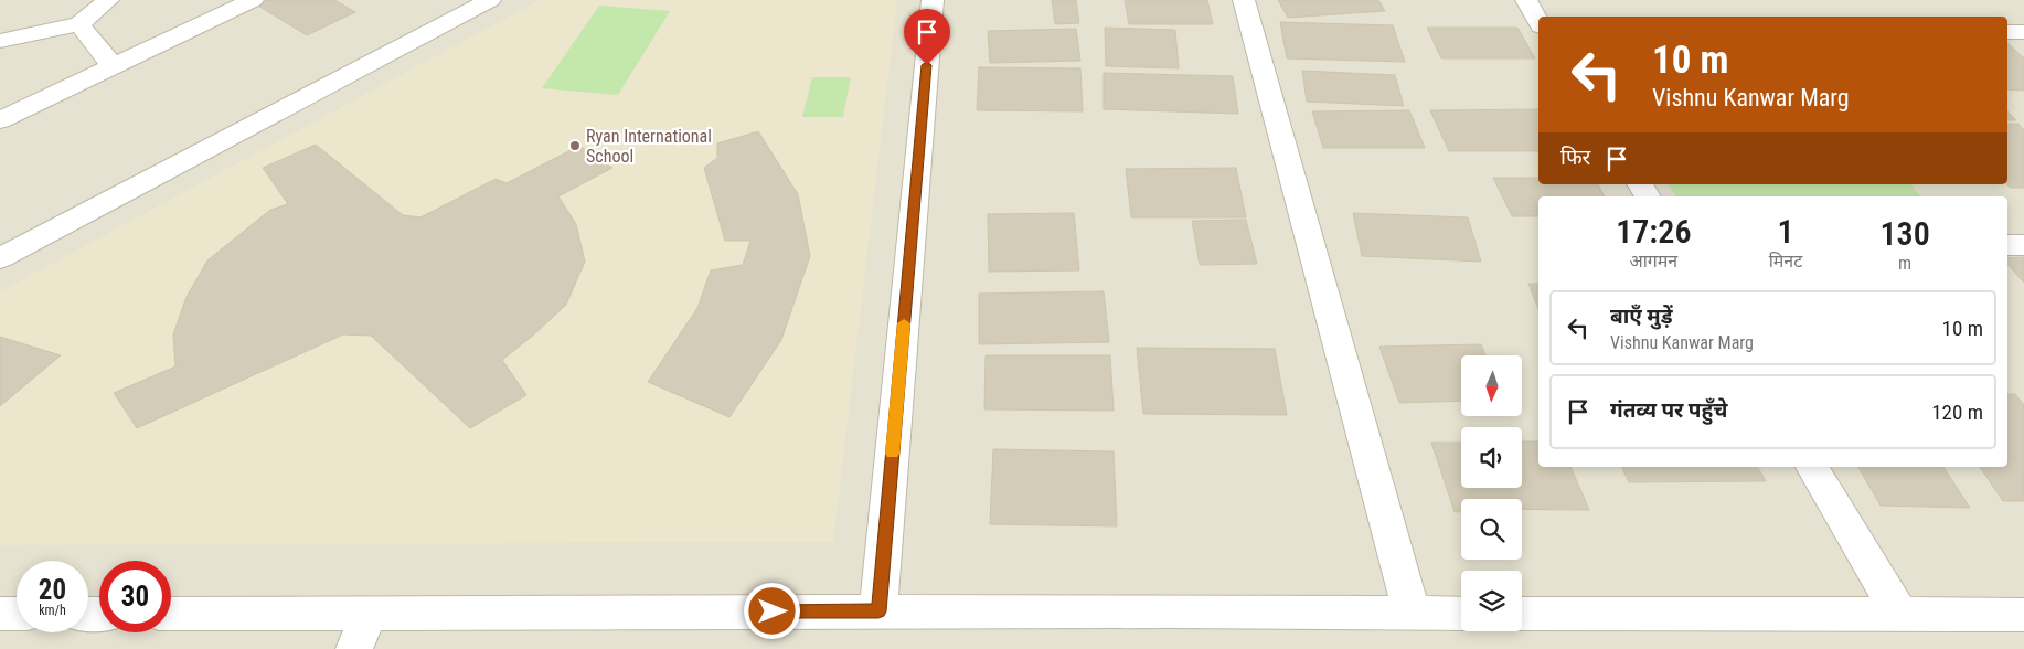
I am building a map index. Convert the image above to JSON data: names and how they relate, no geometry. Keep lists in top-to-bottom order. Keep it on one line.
{"places":["Ryan International School"],"north":"bottom","page":{"turn":["10 m","Vishnu Kanwar Marg"],"then":"फिर","eta":["17:26","आगमन","1","मिनट","130","m"],"list":[{"name":"बाएँ मुड़ें","note":"Vishnu Kanwar Marg","value":"10 m"},{"name":"गंतव्य पर पहुँचे","value":"120 m"}],"speed":"20 km/h","limit":"30"}}
